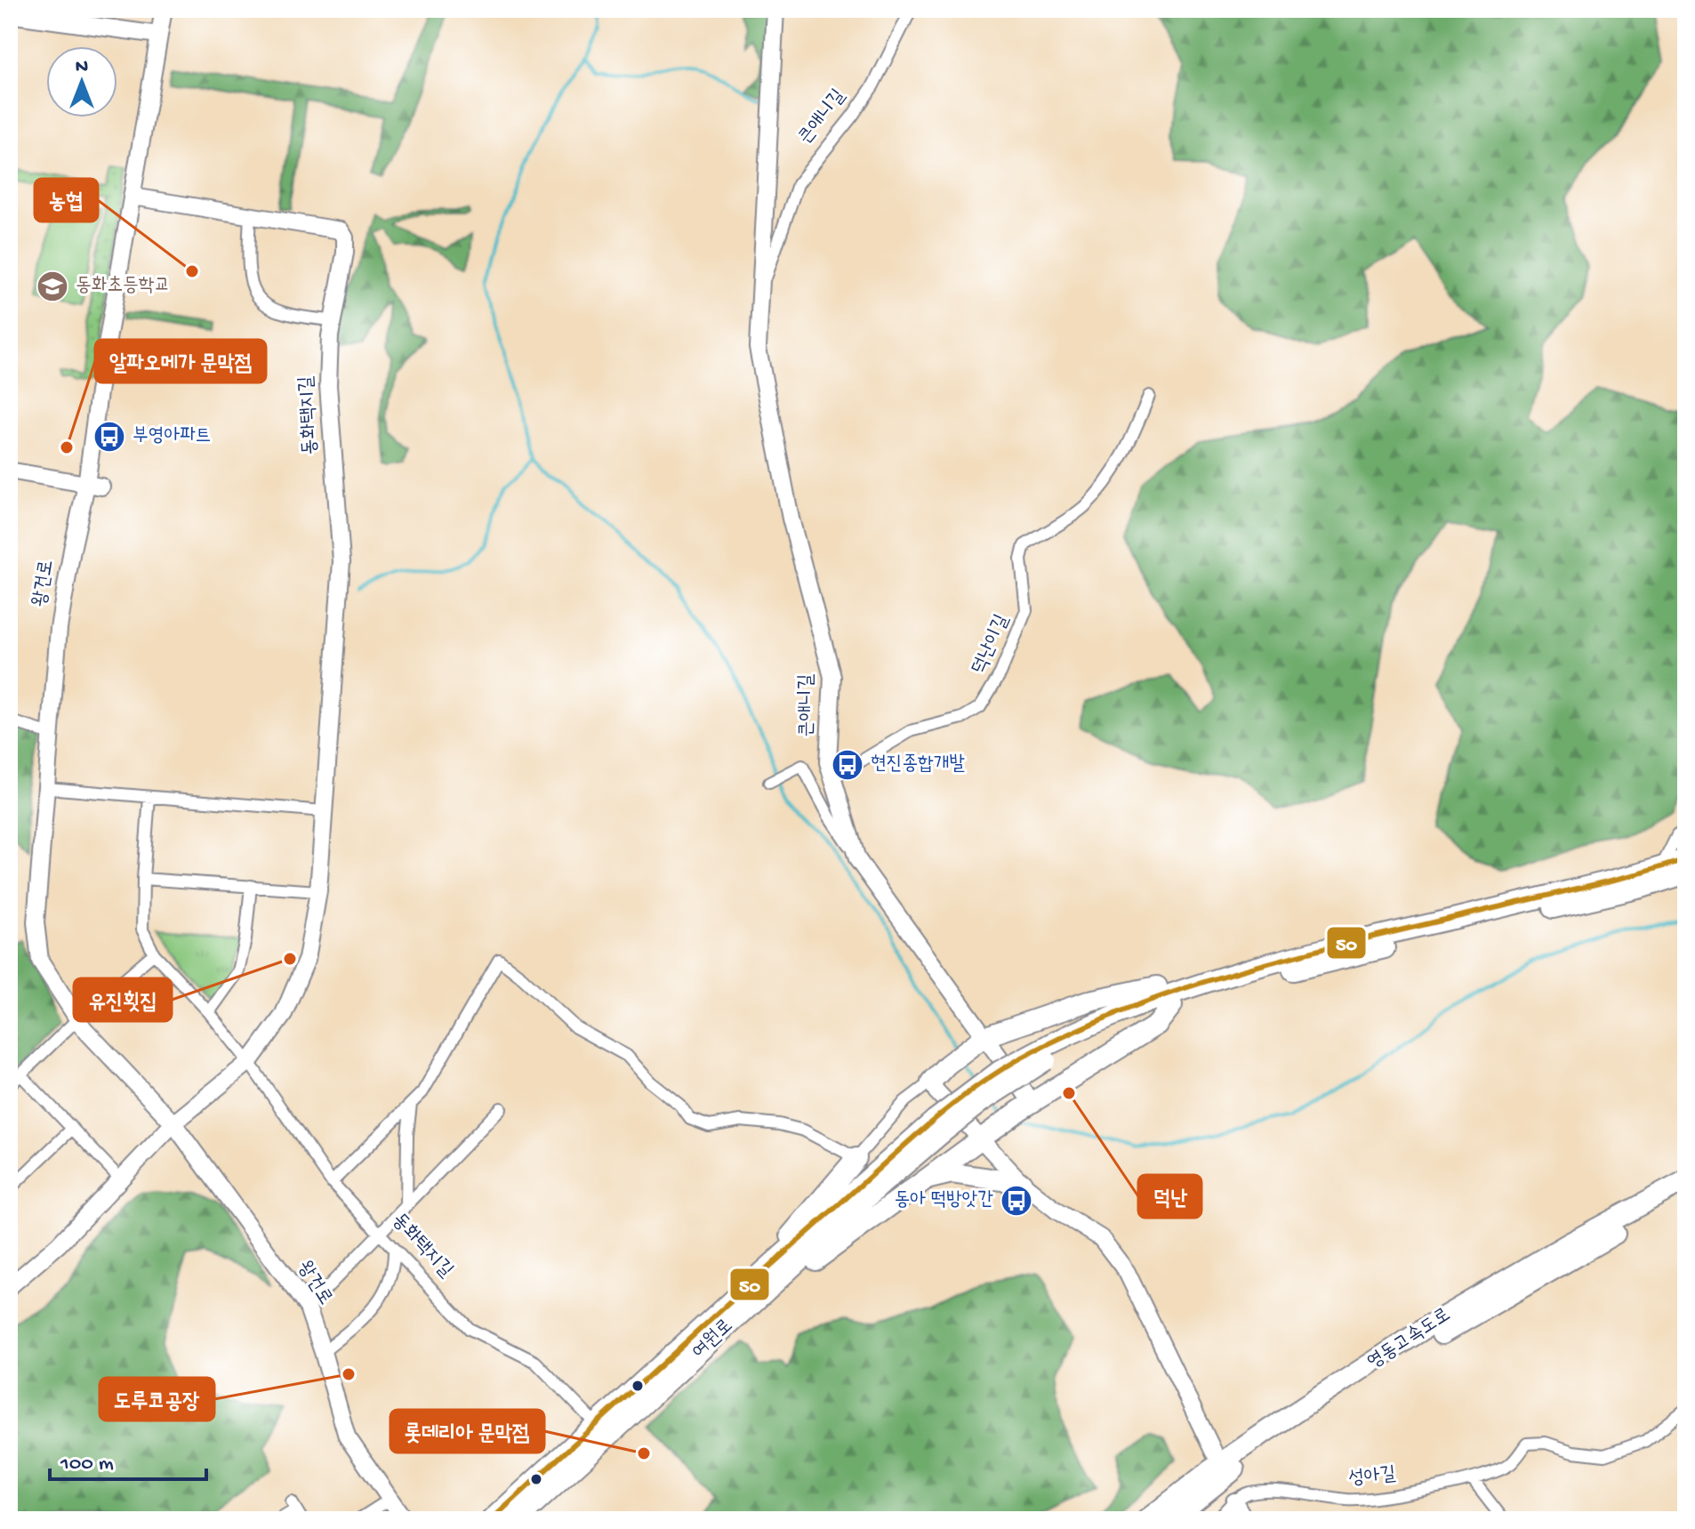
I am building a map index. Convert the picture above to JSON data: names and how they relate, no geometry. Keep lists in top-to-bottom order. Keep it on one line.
{"streets":{"highway":["여원로","영동고속도로"],"street":["큰애니길","동화택지길","왕건로","덕난이길","성아길"]},"crossings":[["큰애니길","덕난이길"],["동화택지길","왕건로"],["동화택지길","여원로"]],"places":{"other":["농협","알파오메가 문막점","유진횟집","덕난","도루코공장","롯데리아 문막점"],"school or university":["동화초등학교"],"bus stop":["부영아파트","현진종합개발","동아 떡방앗간"]},"lines":["transit line 50"],"scale_bar":"100 m","north":"top"}
